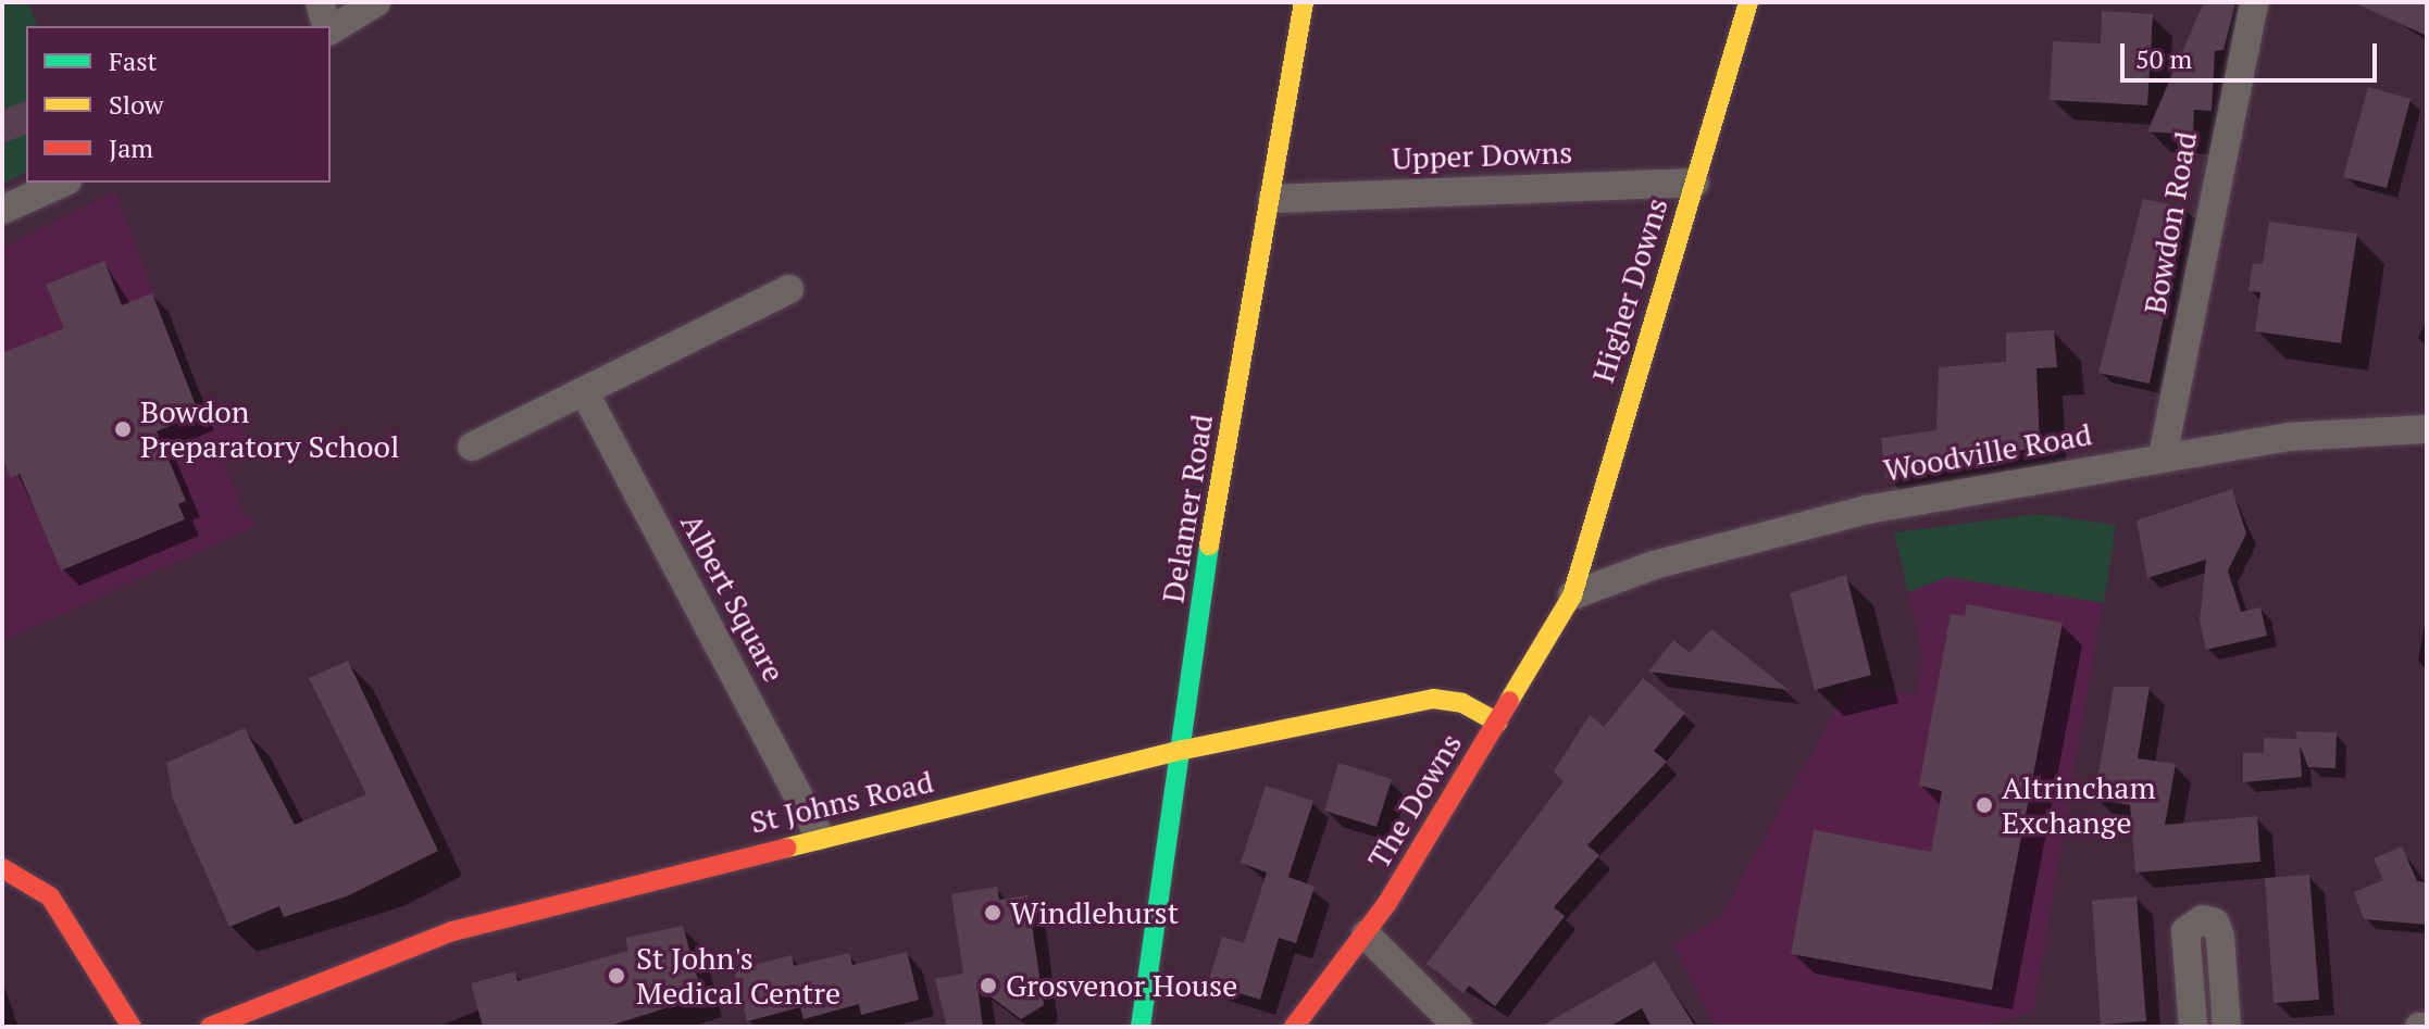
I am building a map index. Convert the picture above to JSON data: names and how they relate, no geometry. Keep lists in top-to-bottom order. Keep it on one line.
{"streets":{"street":["Upper Downs","Bowdon Road","Higher Downs","Woodville Road","Delamer Road","Albert Square","The Downs","St Johns Road"]},"crossings":[["Upper Downs","Higher Downs"],["Upper Downs","Delamer Road"],["Bowdon Road","Woodville Road"],["Higher Downs","Woodville Road"],["Higher Downs","The Downs"],["Woodville Road","The Downs"],["Delamer Road","St Johns Road"],["Albert Square","St Johns Road"],["The Downs","St Johns Road"]],"places":["Bowdon Preparatory School","Altrincham Exchange","Windlehurst","St John's Medical Centre","Grosvenor House"],"legend":["Fast","Slow","Jam"],"scale_bar":"50 m"}
